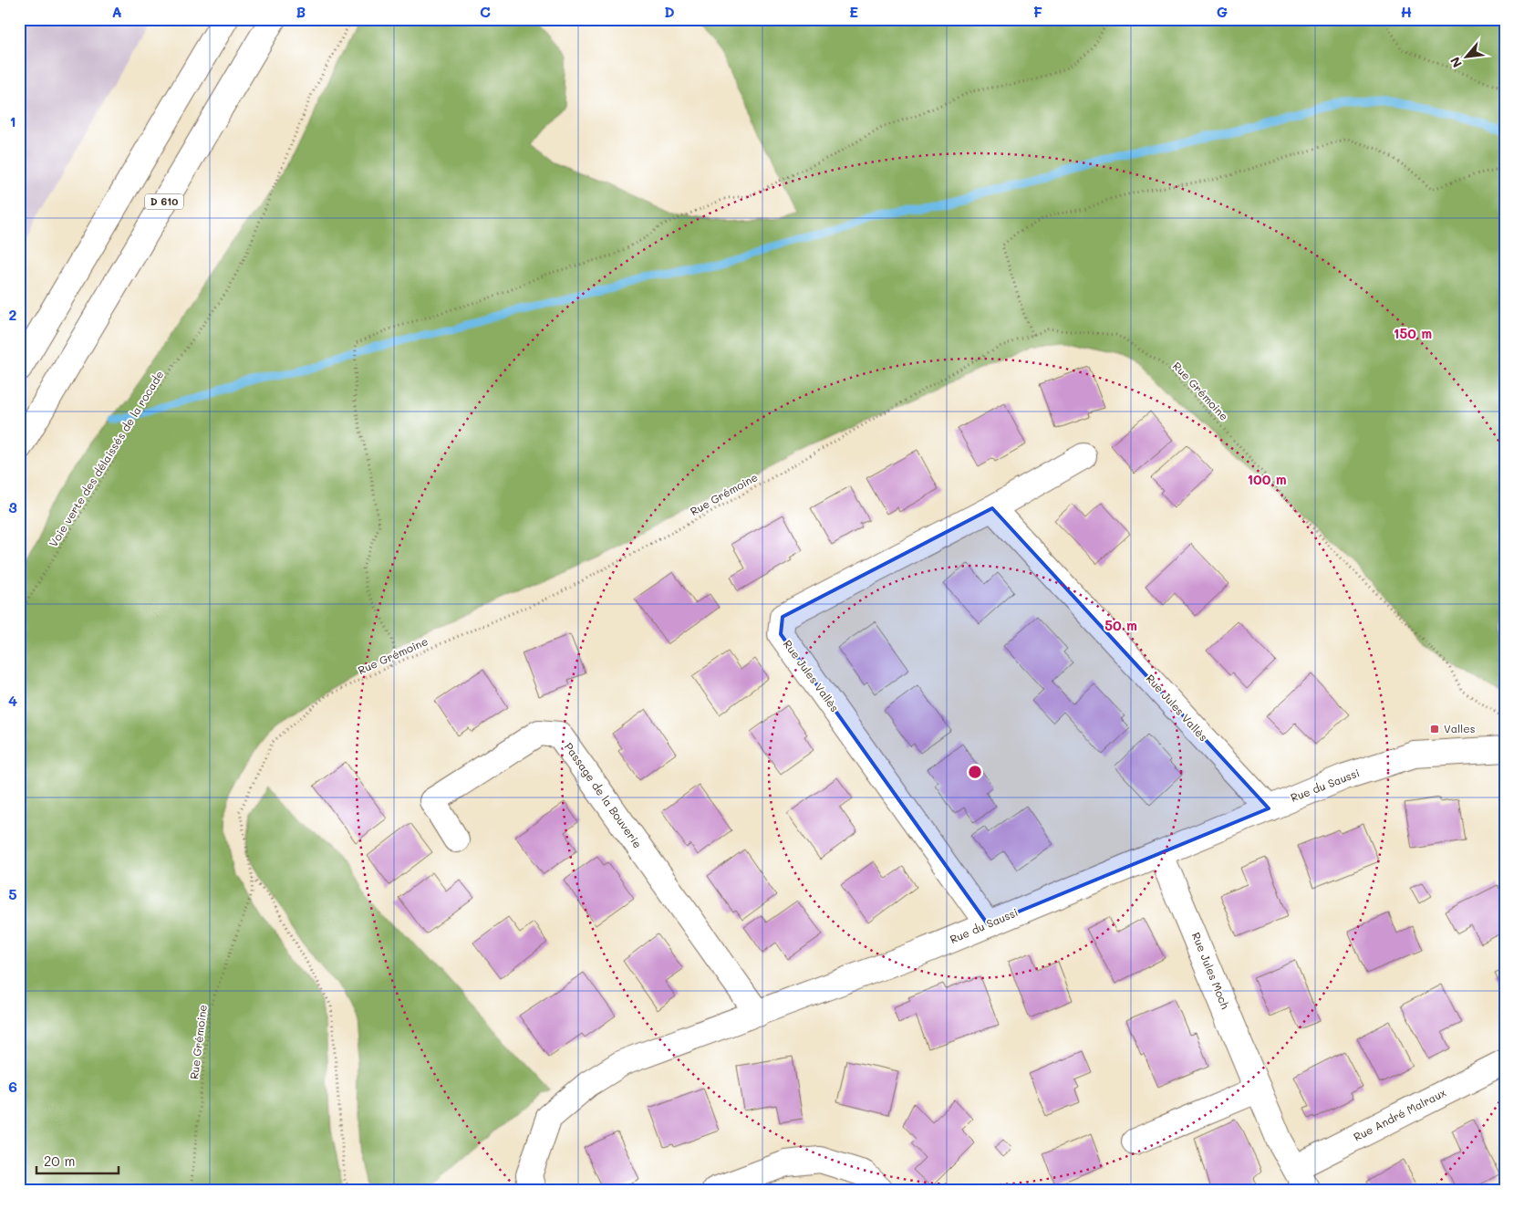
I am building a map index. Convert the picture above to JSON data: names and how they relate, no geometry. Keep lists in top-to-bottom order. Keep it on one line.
{"streets":{"main road":["D 610","Rue Jules Vallès","Rue du Saussi","Passage de la Bouverie","Rue Jules Moch","Rue André Malraux"],"path":["Rue Grémoine","Voie verte des délaissés de la rocade"]},"crossings":[["Rue Jules Vallès","Rue du Saussi"],["Rue du Saussi","Passage de la Bouverie"],["Rue du Saussi","Rue Jules Moch"],["Rue Jules Moch","Rue André Malraux"]],"places":{"transit":["Valles"]},"scale_bar":"20 m","north":"bottom left","grid":{"columns":["A","B","C","D","E","F","G","H"],"rows":["1","2","3","4","5","6"]},"rings":["150 m","100 m","50 m"]}
